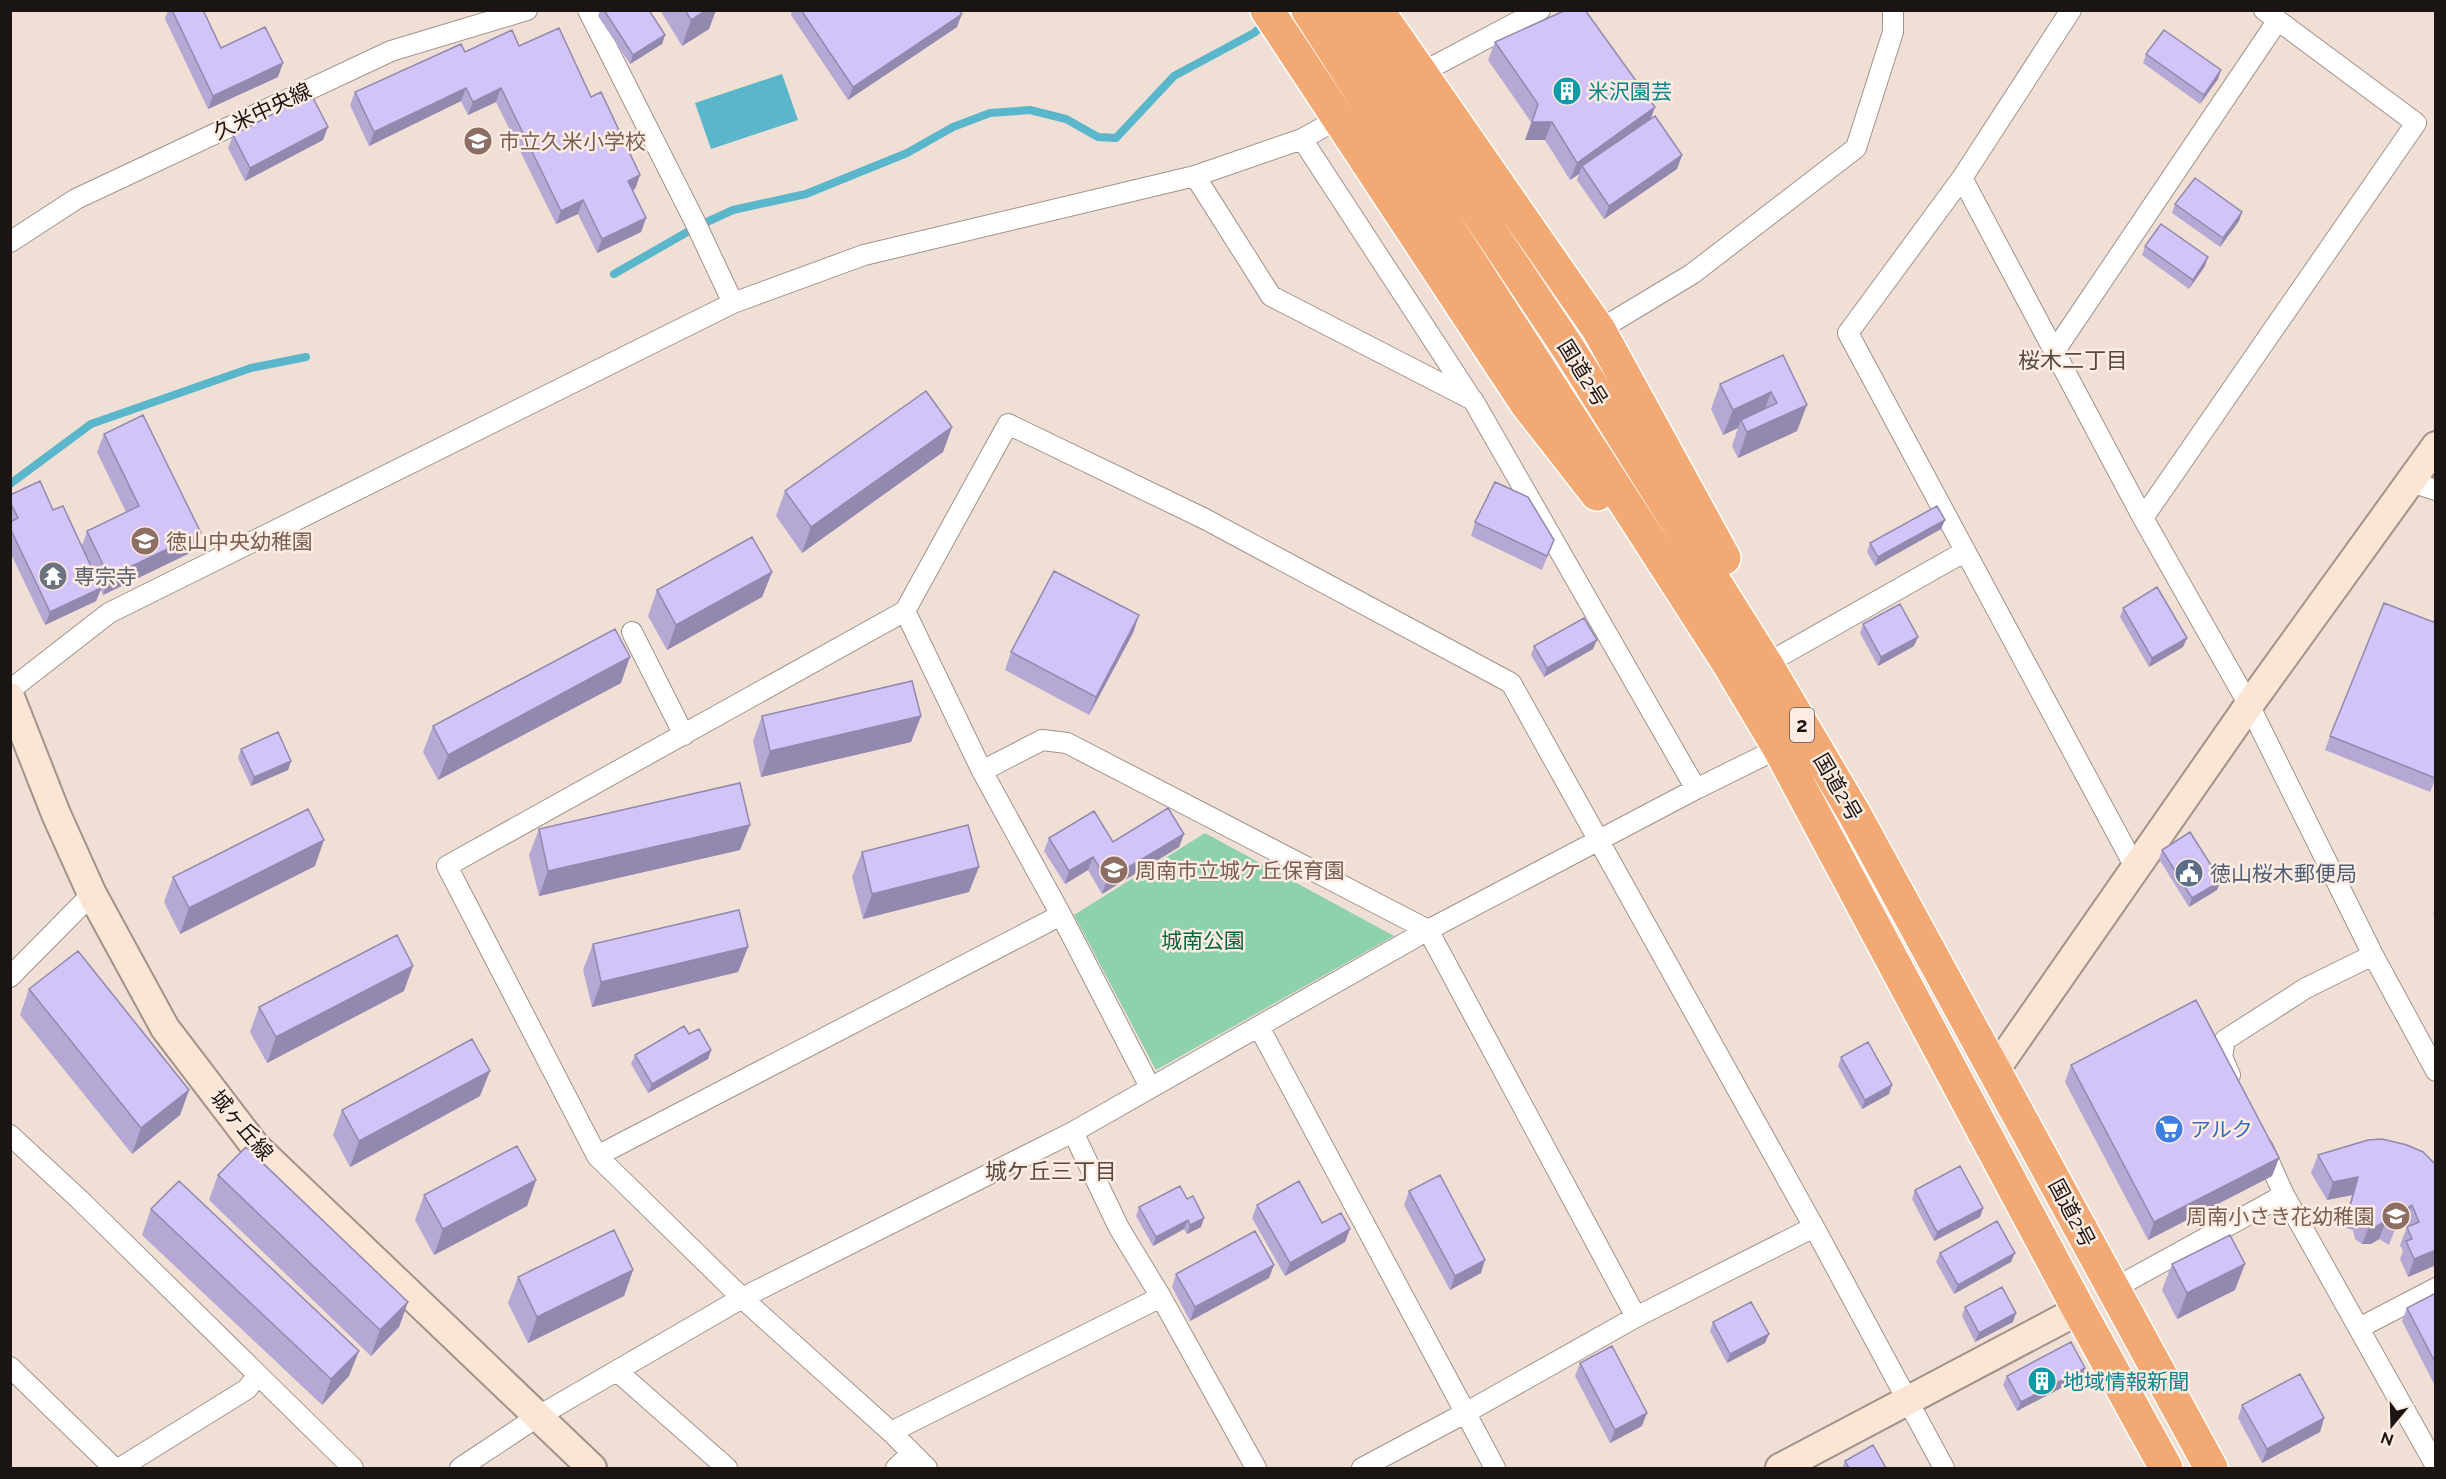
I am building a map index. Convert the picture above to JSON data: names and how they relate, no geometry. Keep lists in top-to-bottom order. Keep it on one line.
{"streets":{"highway":["国道2号","2"],"street":["久米中央線","城ヶ丘線"]},"crossings":[["国道2号","2"]],"districts":["桜木二丁目","城ケ丘三丁目"],"parks":["城南公園"],"places":{"building":["米沢園芸","地域情報新聞"],"school or university":["市立久米小学校","徳山中央幼稚園","周南市立城ケ丘保育園","周南小さき花幼稚園"],"temple":["専宗寺"],"public building":["徳山桜木郵便局"],"supermarket":["アルク"]},"north":"bottom"}
